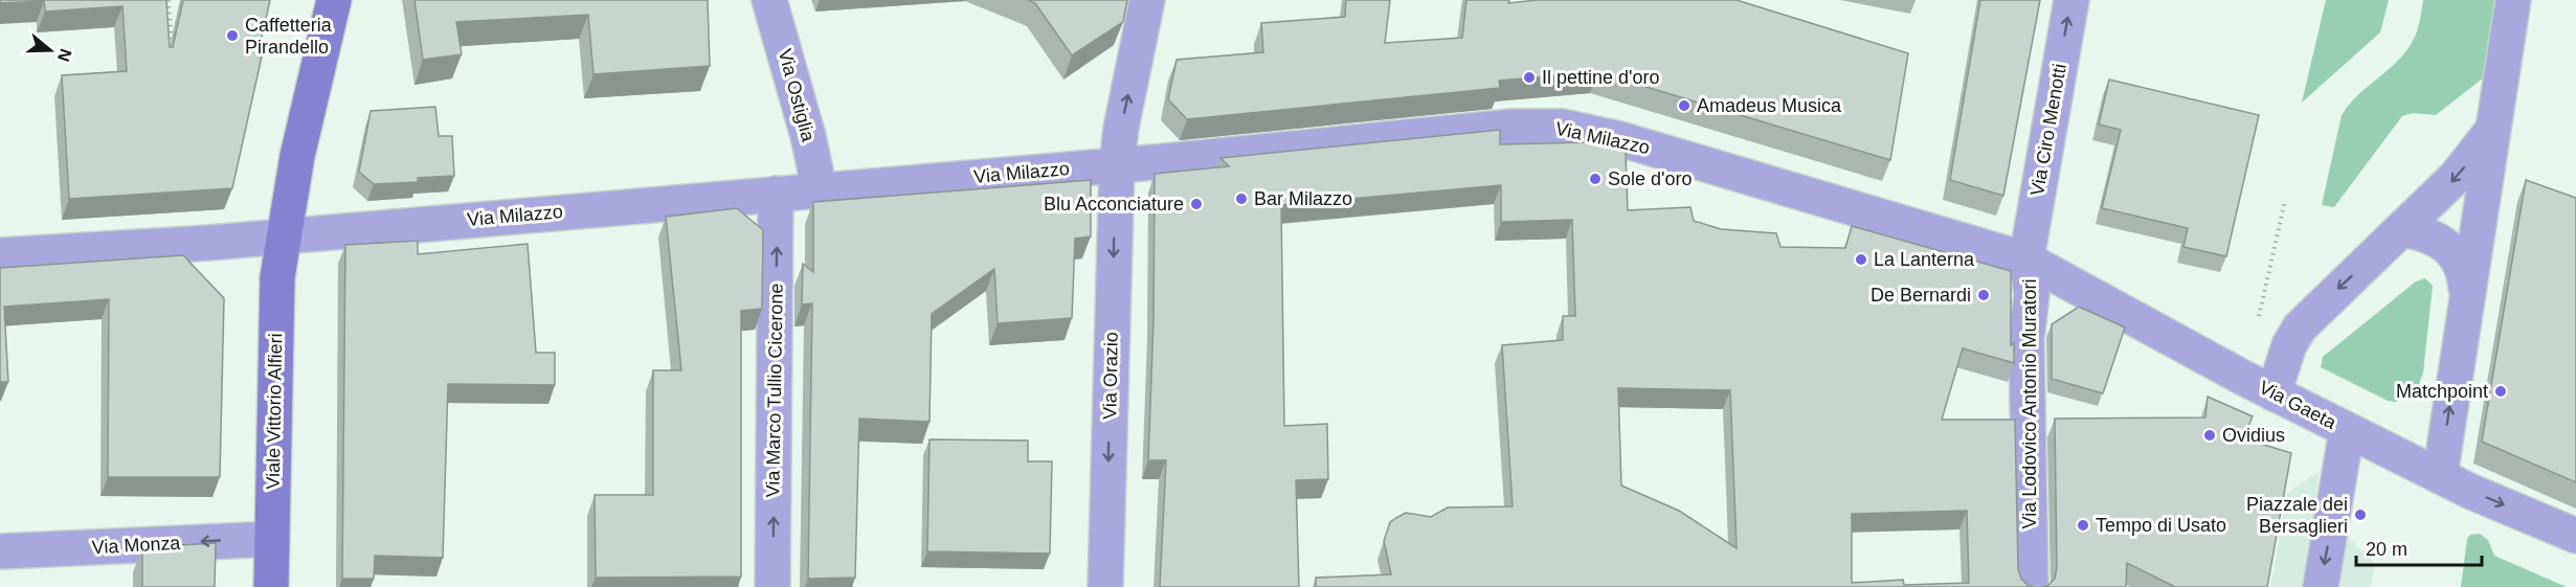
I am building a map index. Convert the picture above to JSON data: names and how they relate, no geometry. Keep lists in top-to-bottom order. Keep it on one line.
{"streets":{"main road":["Viale Vittorio Alfieri"],"street":["Via Ostiglia","Via Ciro Menotti","Via Milazzo","Via Orazio","Via Marco Tullio Cicerone","Via Lodovico Antonio Muratori","Via Gaeta","Via Monza"]},"crossings":[["Via Ostiglia","Via Milazzo"],["Via Ciro Menotti","Via Milazzo"],["Via Ciro Menotti","Via Lodovico Antonio Muratori"],["Via Ciro Menotti","Via Gaeta"],["Via Milazzo","Via Orazio"],["Via Milazzo","Via Marco Tullio Cicerone"],["Via Milazzo","Via Lodovico Antonio Muratori"],["Via Milazzo","Via Gaeta"],["Via Milazzo","Viale Vittorio Alfieri"],["Via Lodovico Antonio Muratori","Via Gaeta"],["Viale Vittorio Alfieri","Via Monza"]],"one_way":["Via Ciro Menotti","Via Marco Tullio Cicerone","Via Monza"],"places":["Caffetteria Pirandello","Il pettine d'oro","Amadeus Musica","Sole d'oro","Bar Milazzo","Blu Acconciature","La Lanterna","De Bernardi","Matchpoint","Ovidius","Piazzale dei Bersaglieri","Tempo di Usato"],"scale_bar":"20 m","north":"right"}
